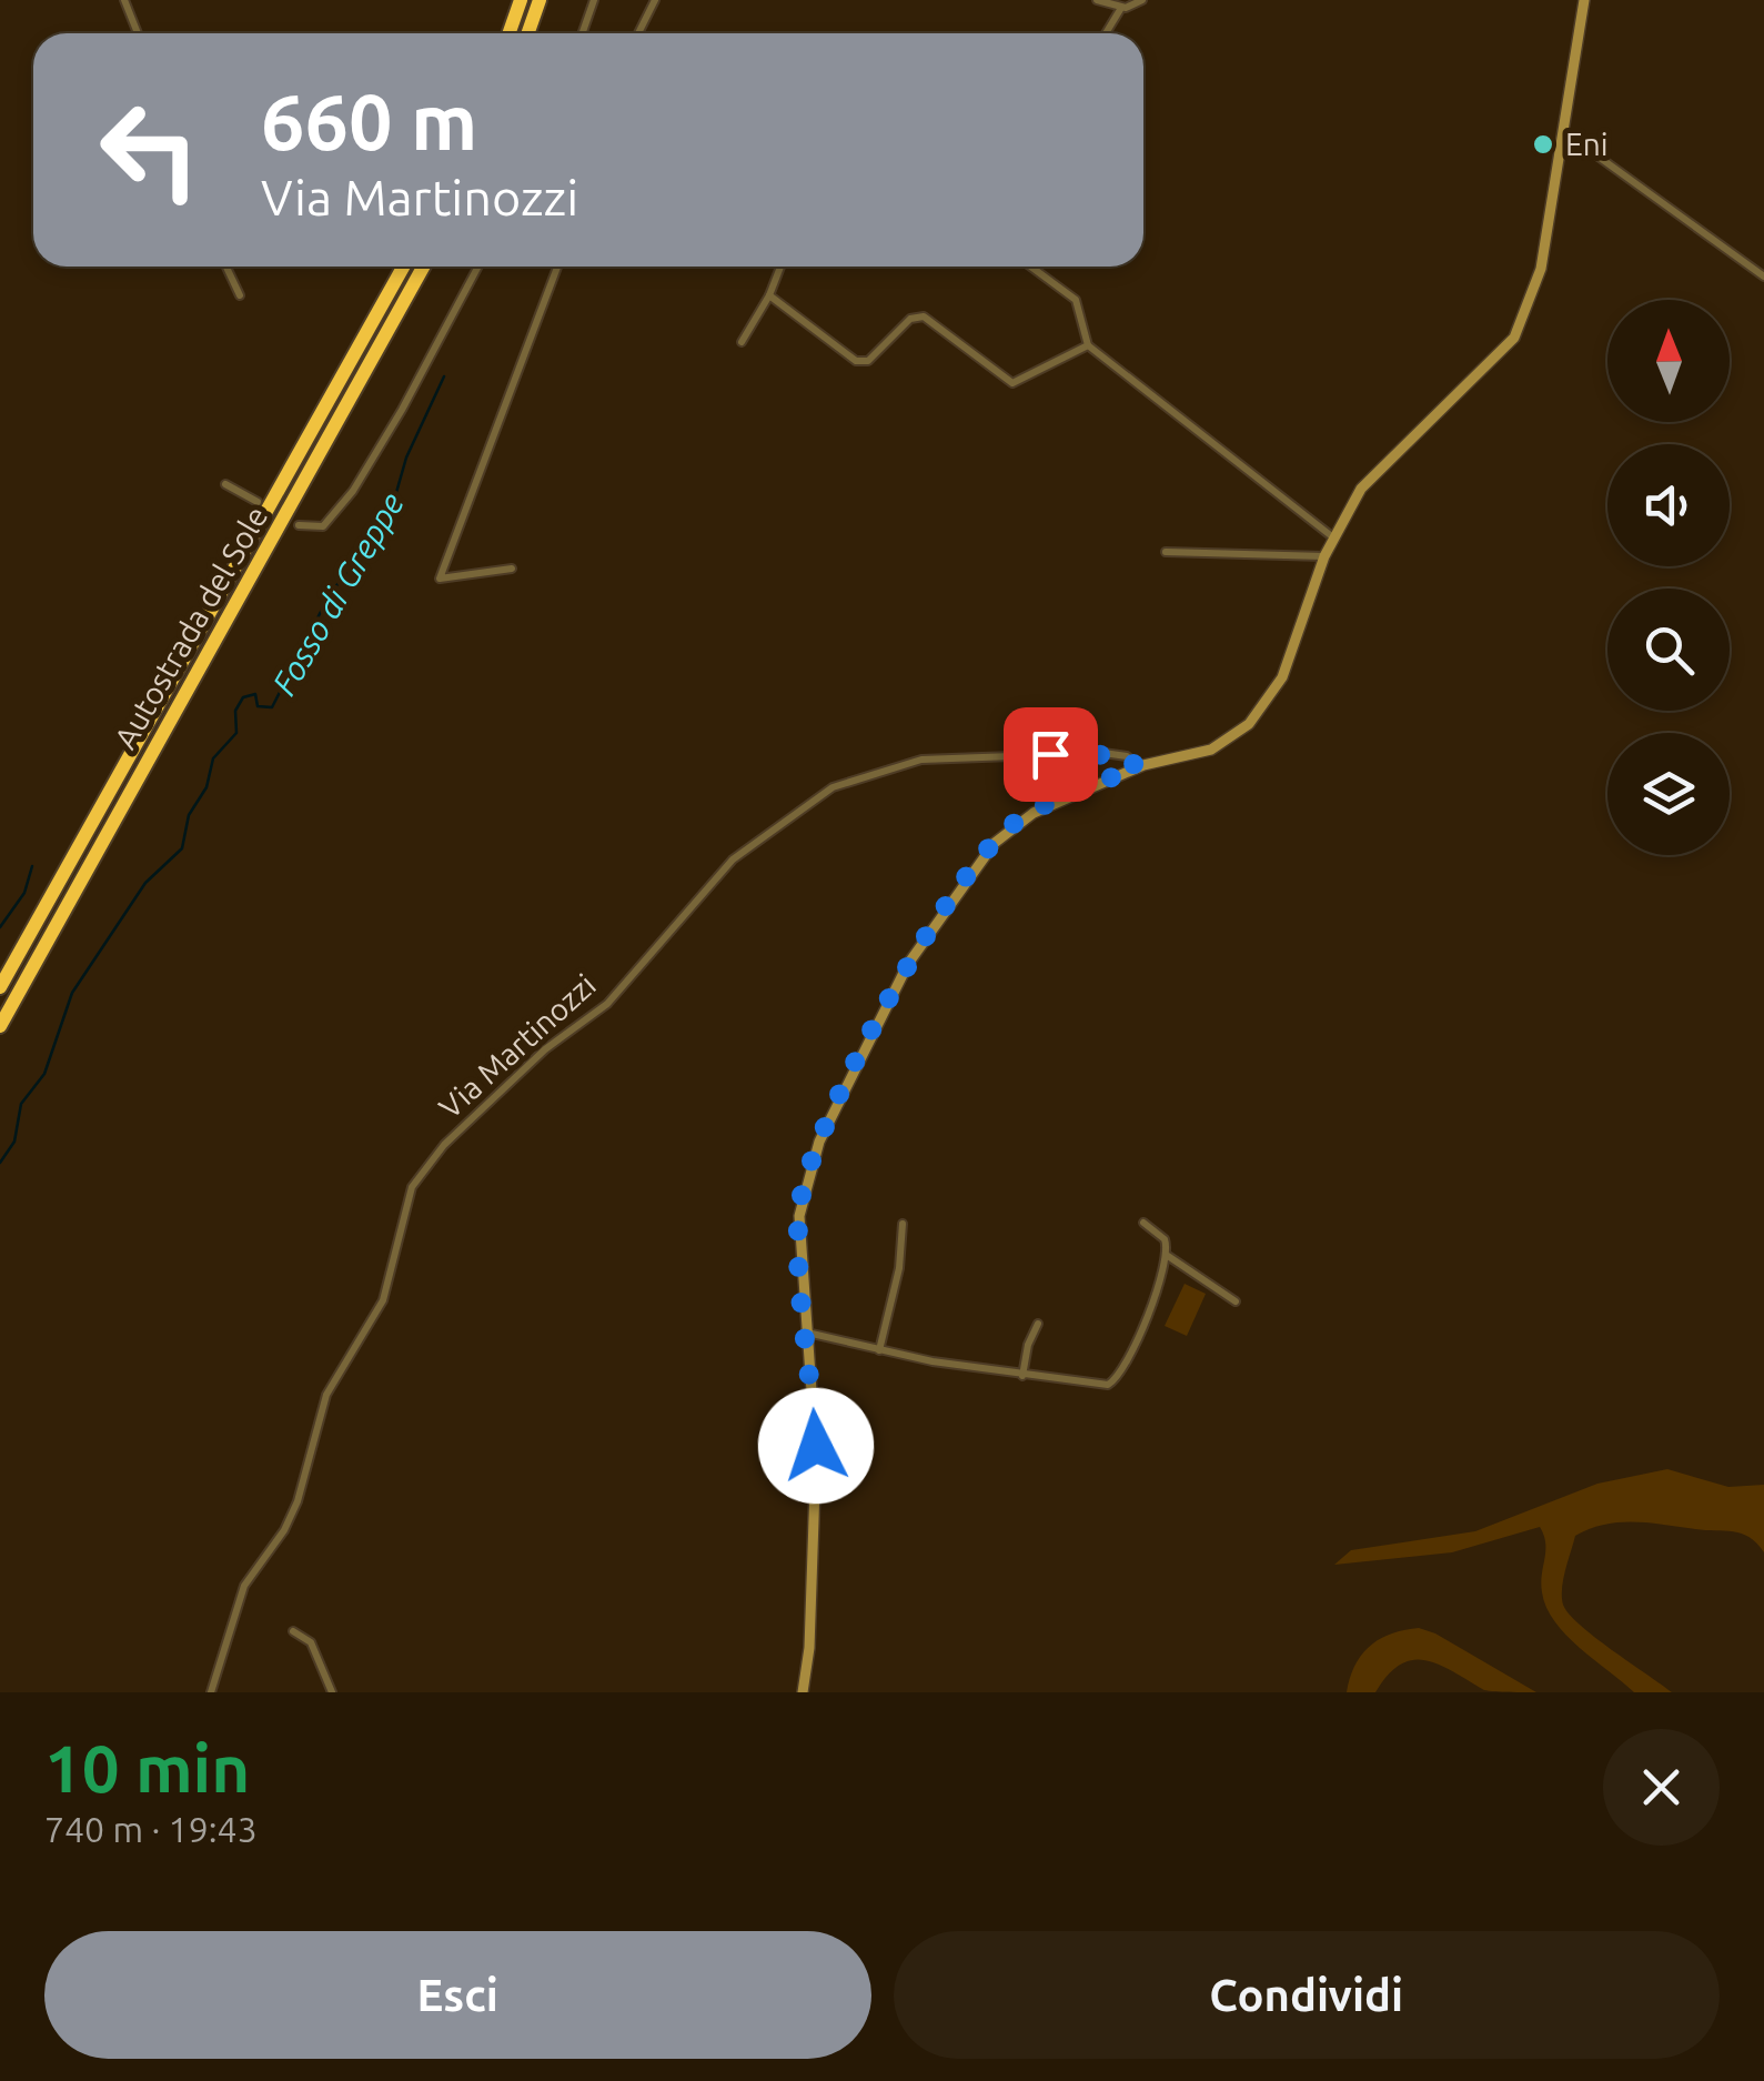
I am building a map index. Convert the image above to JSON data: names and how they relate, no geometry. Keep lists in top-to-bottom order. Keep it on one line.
{"streets":{"highway":["Autostrada del Sole"],"street":["Via Martinozzi"]},"water":["Fosso di Greppe"],"places":["Eni"],"north":"top","page":{"turn":["660 m","Via Martinozzi"],"heading":["10 min","740 m · 19:43"],"buttons":["Esci","Condividi"]}}
